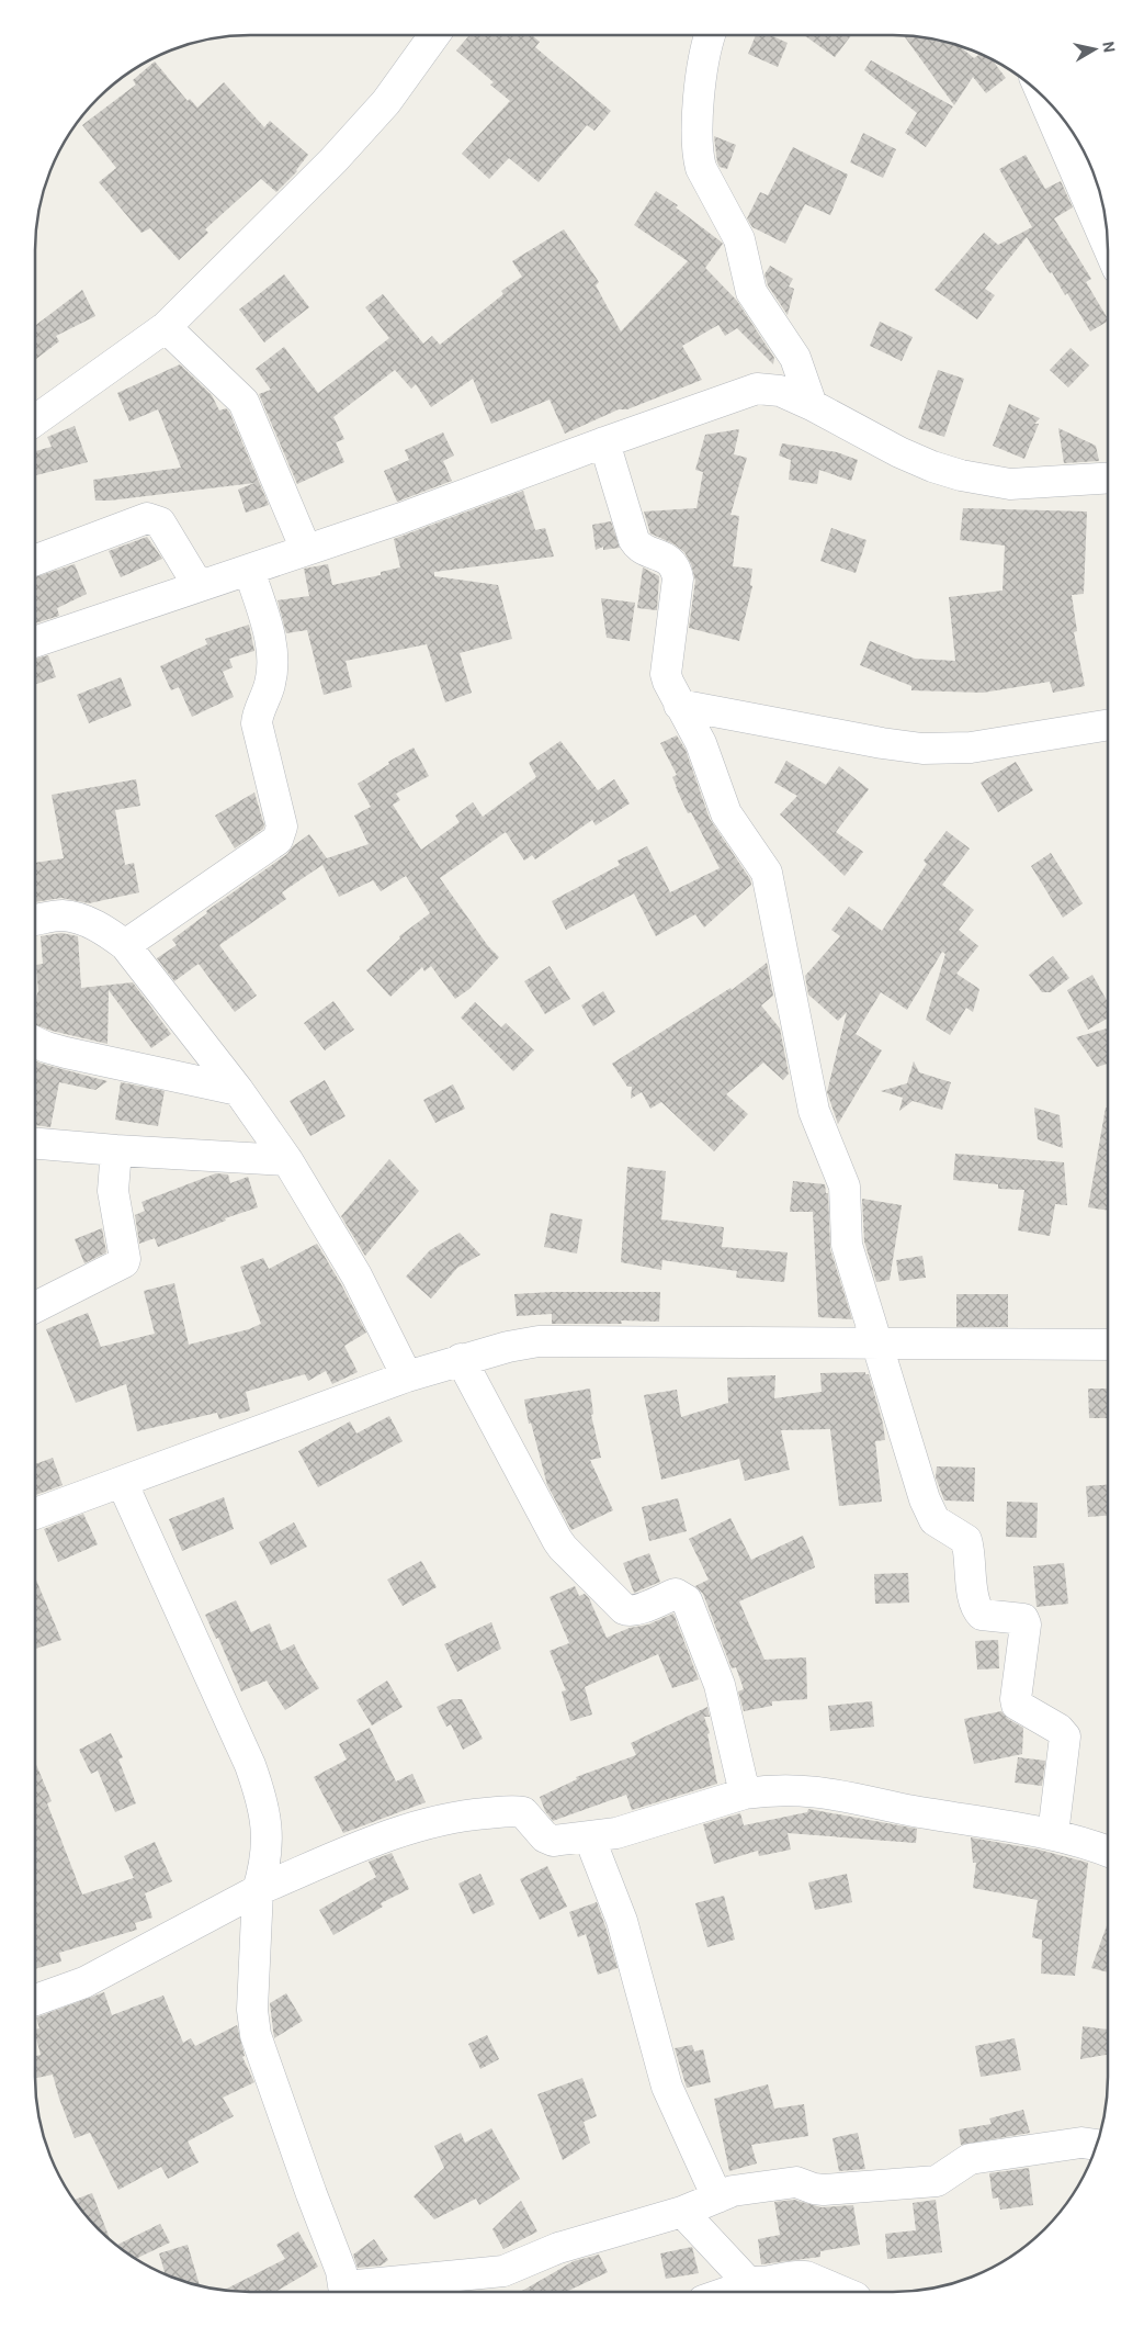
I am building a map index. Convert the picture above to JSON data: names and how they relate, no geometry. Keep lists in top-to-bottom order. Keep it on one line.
{"north":"right"}
